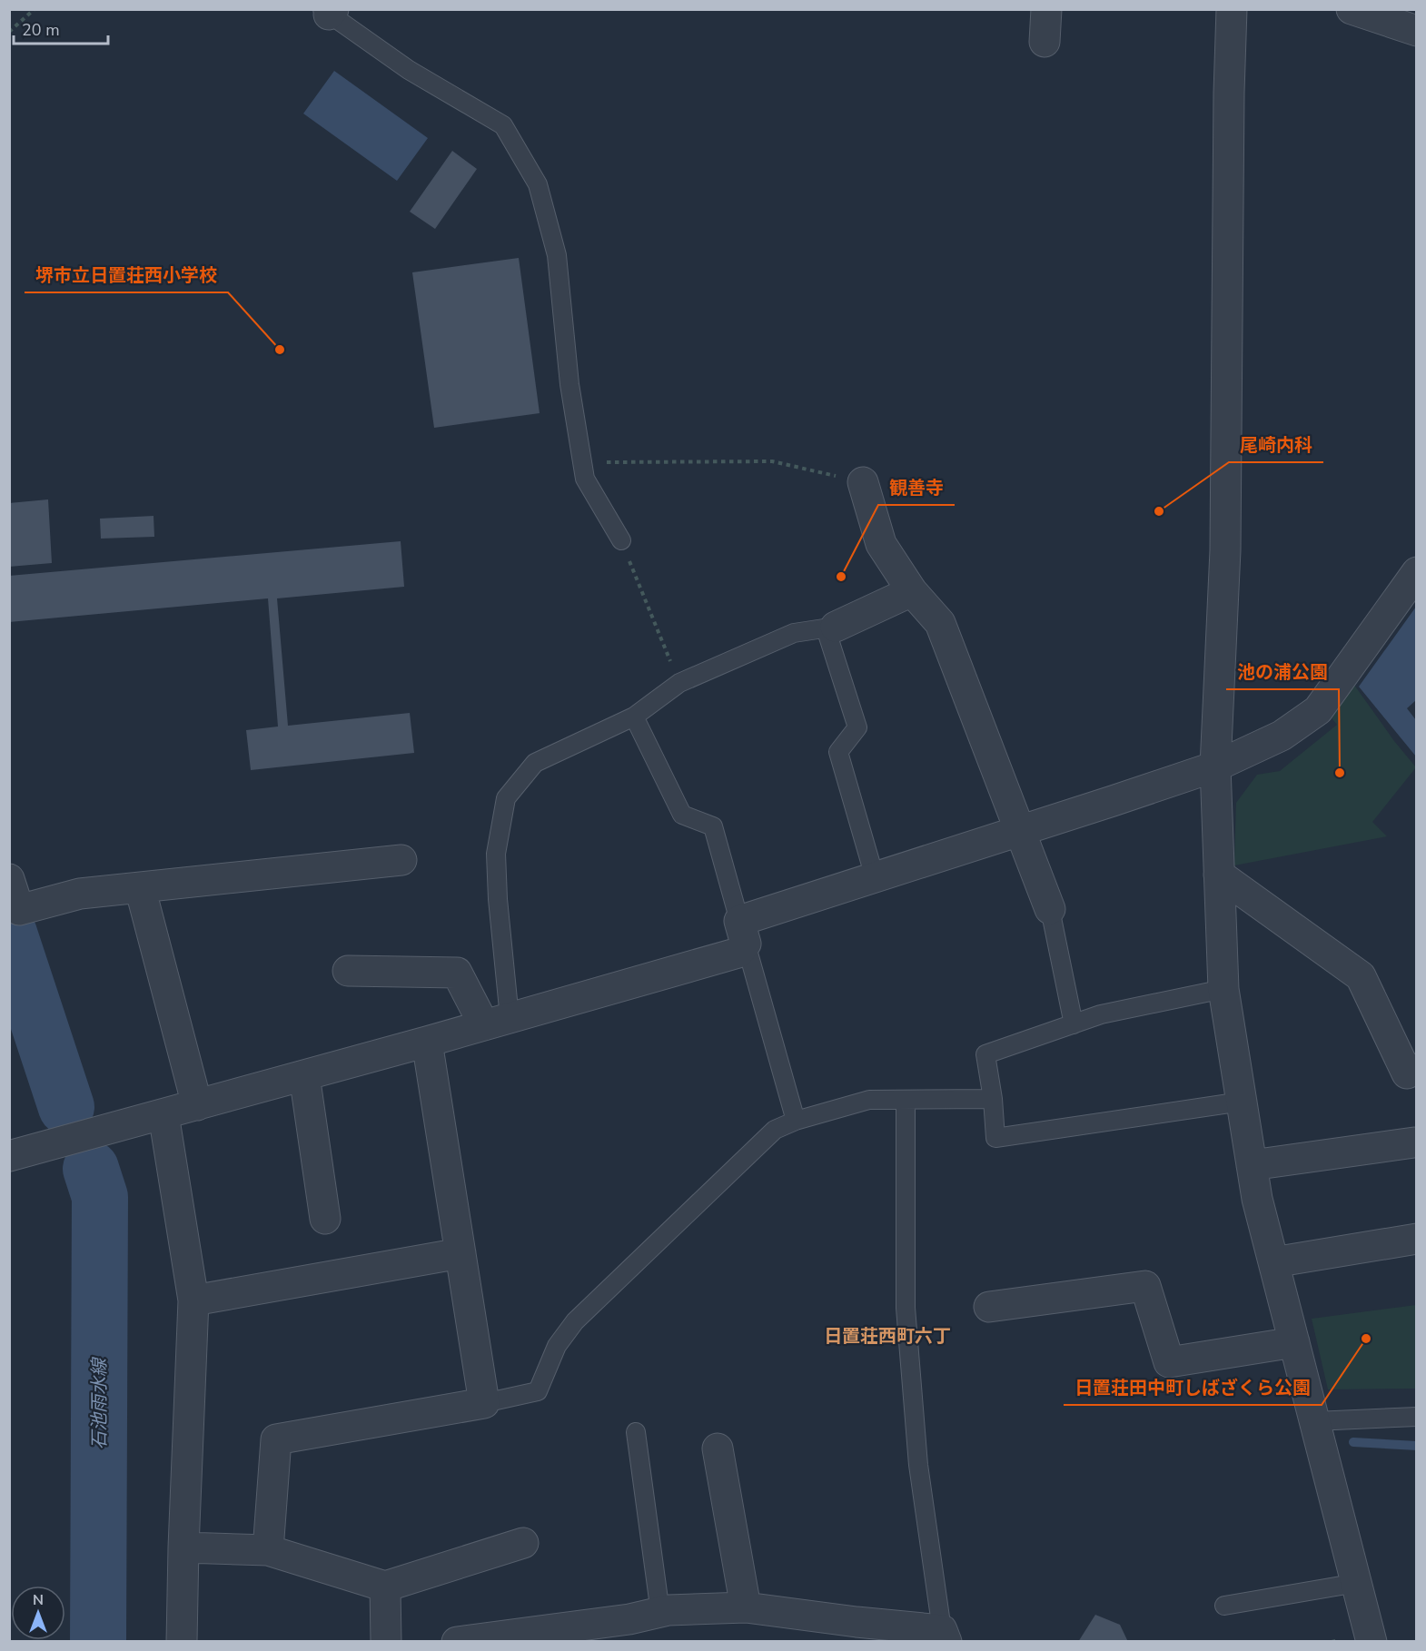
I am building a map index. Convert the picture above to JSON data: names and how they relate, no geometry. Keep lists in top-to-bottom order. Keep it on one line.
{"districts":["日置荘西町六丁"],"water":["石池雨水線"],"places":["堺市立日置荘西小学校","尾崎内科","観善寺","池の浦公園","日置荘田中町しばざくら公園"],"scale_bar":"20 m","north":"top"}
